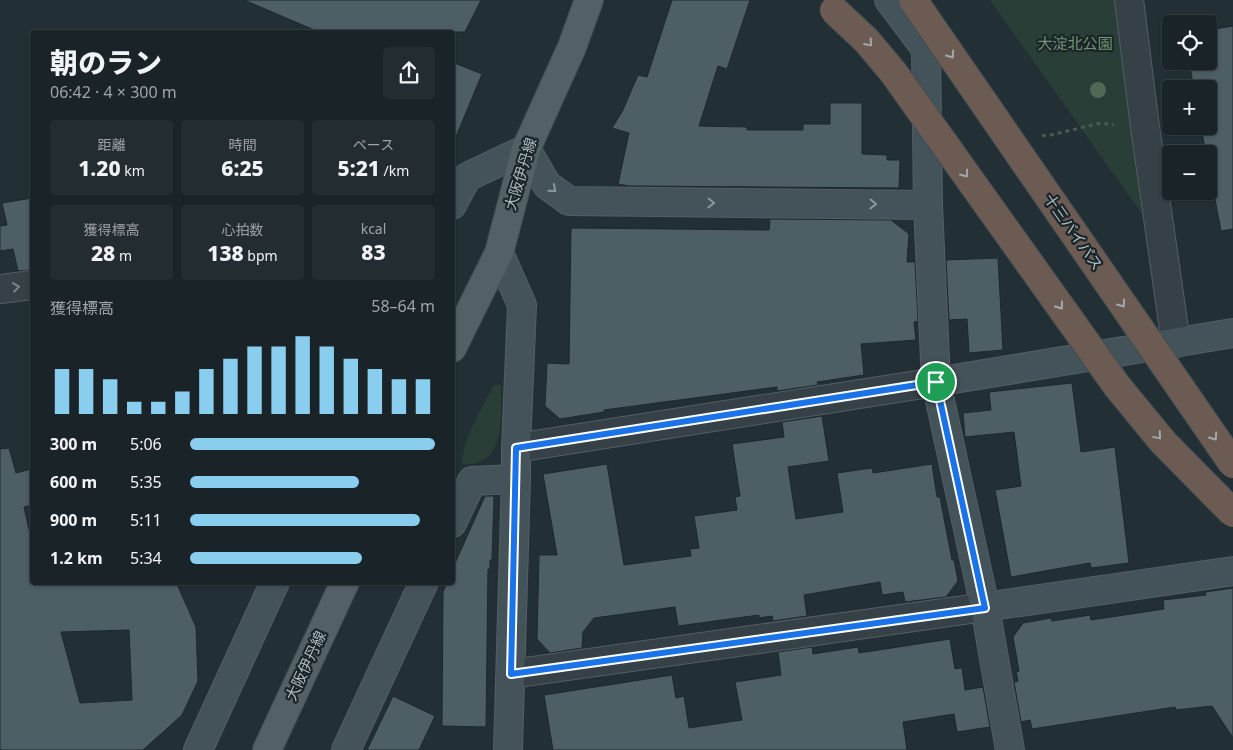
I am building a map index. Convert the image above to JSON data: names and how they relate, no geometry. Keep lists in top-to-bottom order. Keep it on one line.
{"streets":{"highway":["十三バイパス"],"main road":["大阪伊丹線"]},"parks":["大淀北公園"],"page":{"map_buttons":["+","−"],"heading":["朝のラン","06:42 · 4 × 300 m"],"stats":[["距離","1.20 km"],["時間","6:25"],["ペース","5:21 /km"],["獲得標高","28 m"],["心拍数","138 bpm"],["kcal","83"]],"chart":["獲得標高","58–64 m"],"list":[{"name":"300 m","note":"5:06"},{"name":"600 m","note":"5:35"},{"name":"900 m","note":"5:11"},{"name":"1.2 km","note":"5:34"}]}}
